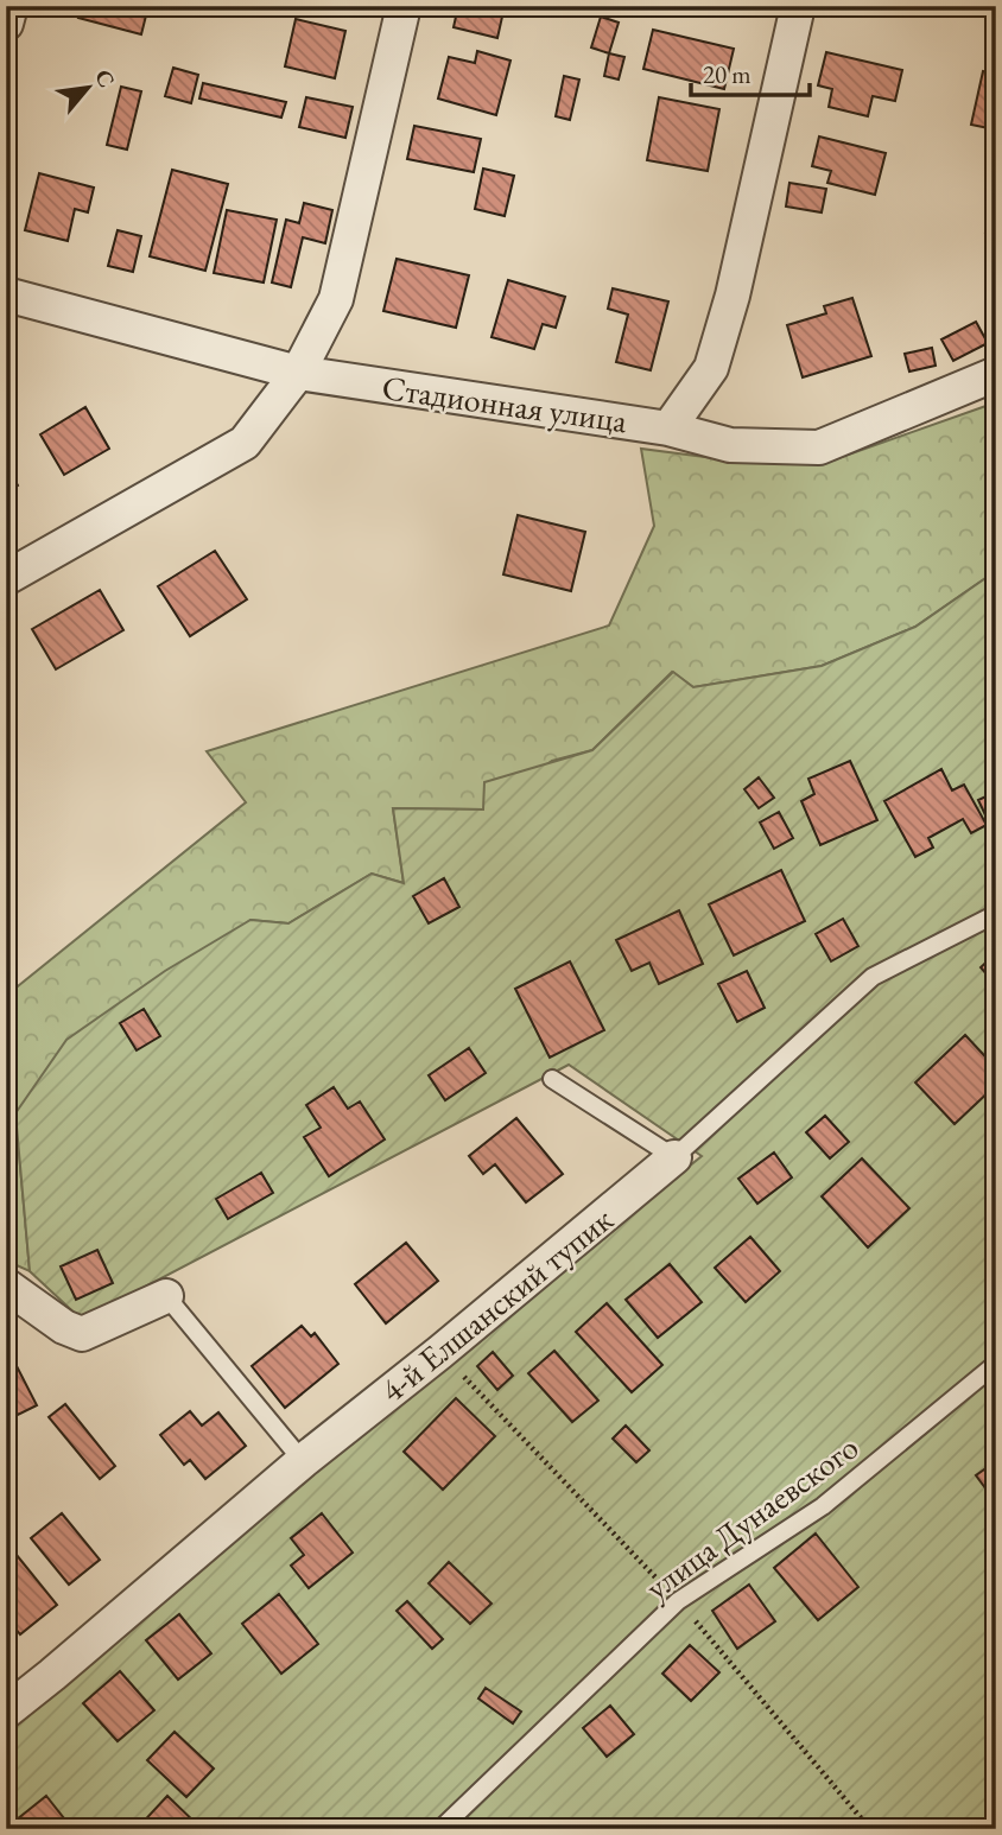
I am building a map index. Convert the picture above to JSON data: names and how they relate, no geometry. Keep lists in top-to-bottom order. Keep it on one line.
{"streets":{"street":["Стадионная улица","4-й Елшанский тупик"],"lane":["улица Дунаевского"]},"scale_bar":"20 m","north":"top right"}
